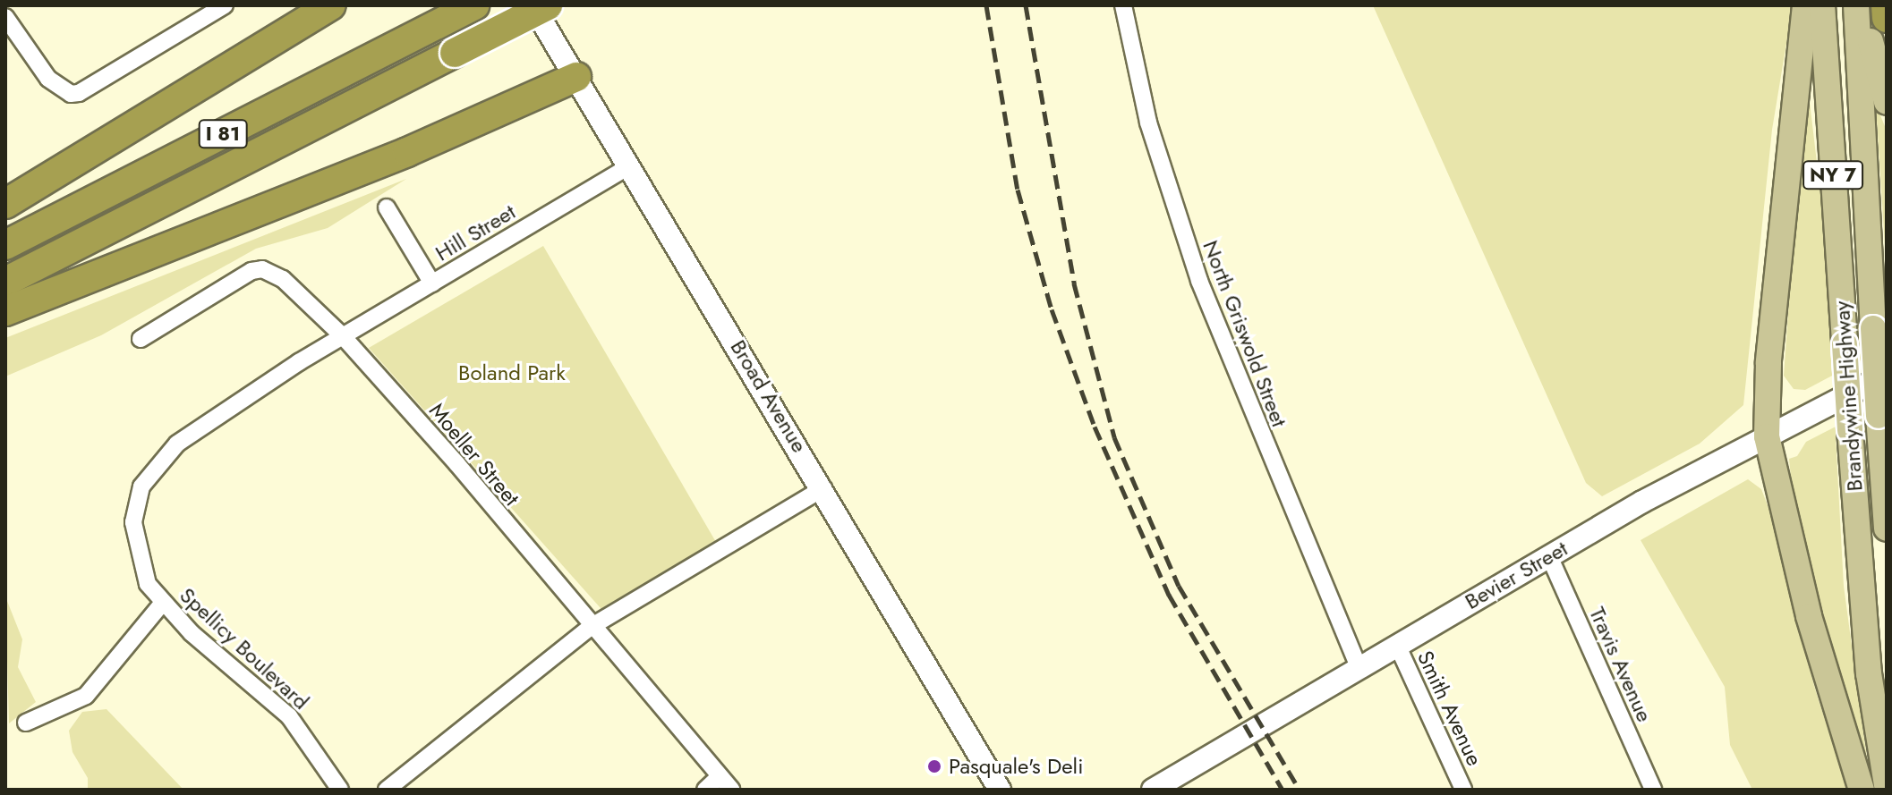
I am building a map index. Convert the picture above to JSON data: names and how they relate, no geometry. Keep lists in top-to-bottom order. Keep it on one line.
{"streets":{"highway":["I 81"],"main road":["NY 7","Broad Avenue","Brandywine Highway","Bevier Street"],"street":["Hill Street","North Griswold Street","Moeller Street","Spellicy Boulevard","Travis Avenue","Smith Avenue"]},"crossings":[["Hill Street","Broad Avenue"],["Hill Street","Moeller Street"],["Hill Street","Spellicy Boulevard"],["North Griswold Street","Bevier Street"],["Moeller Street","Spellicy Boulevard"],["Bevier Street","Travis Avenue"],["Bevier Street","Smith Avenue"]],"parks":["Boland Park"],"places":["Pasquale's Deli"]}
